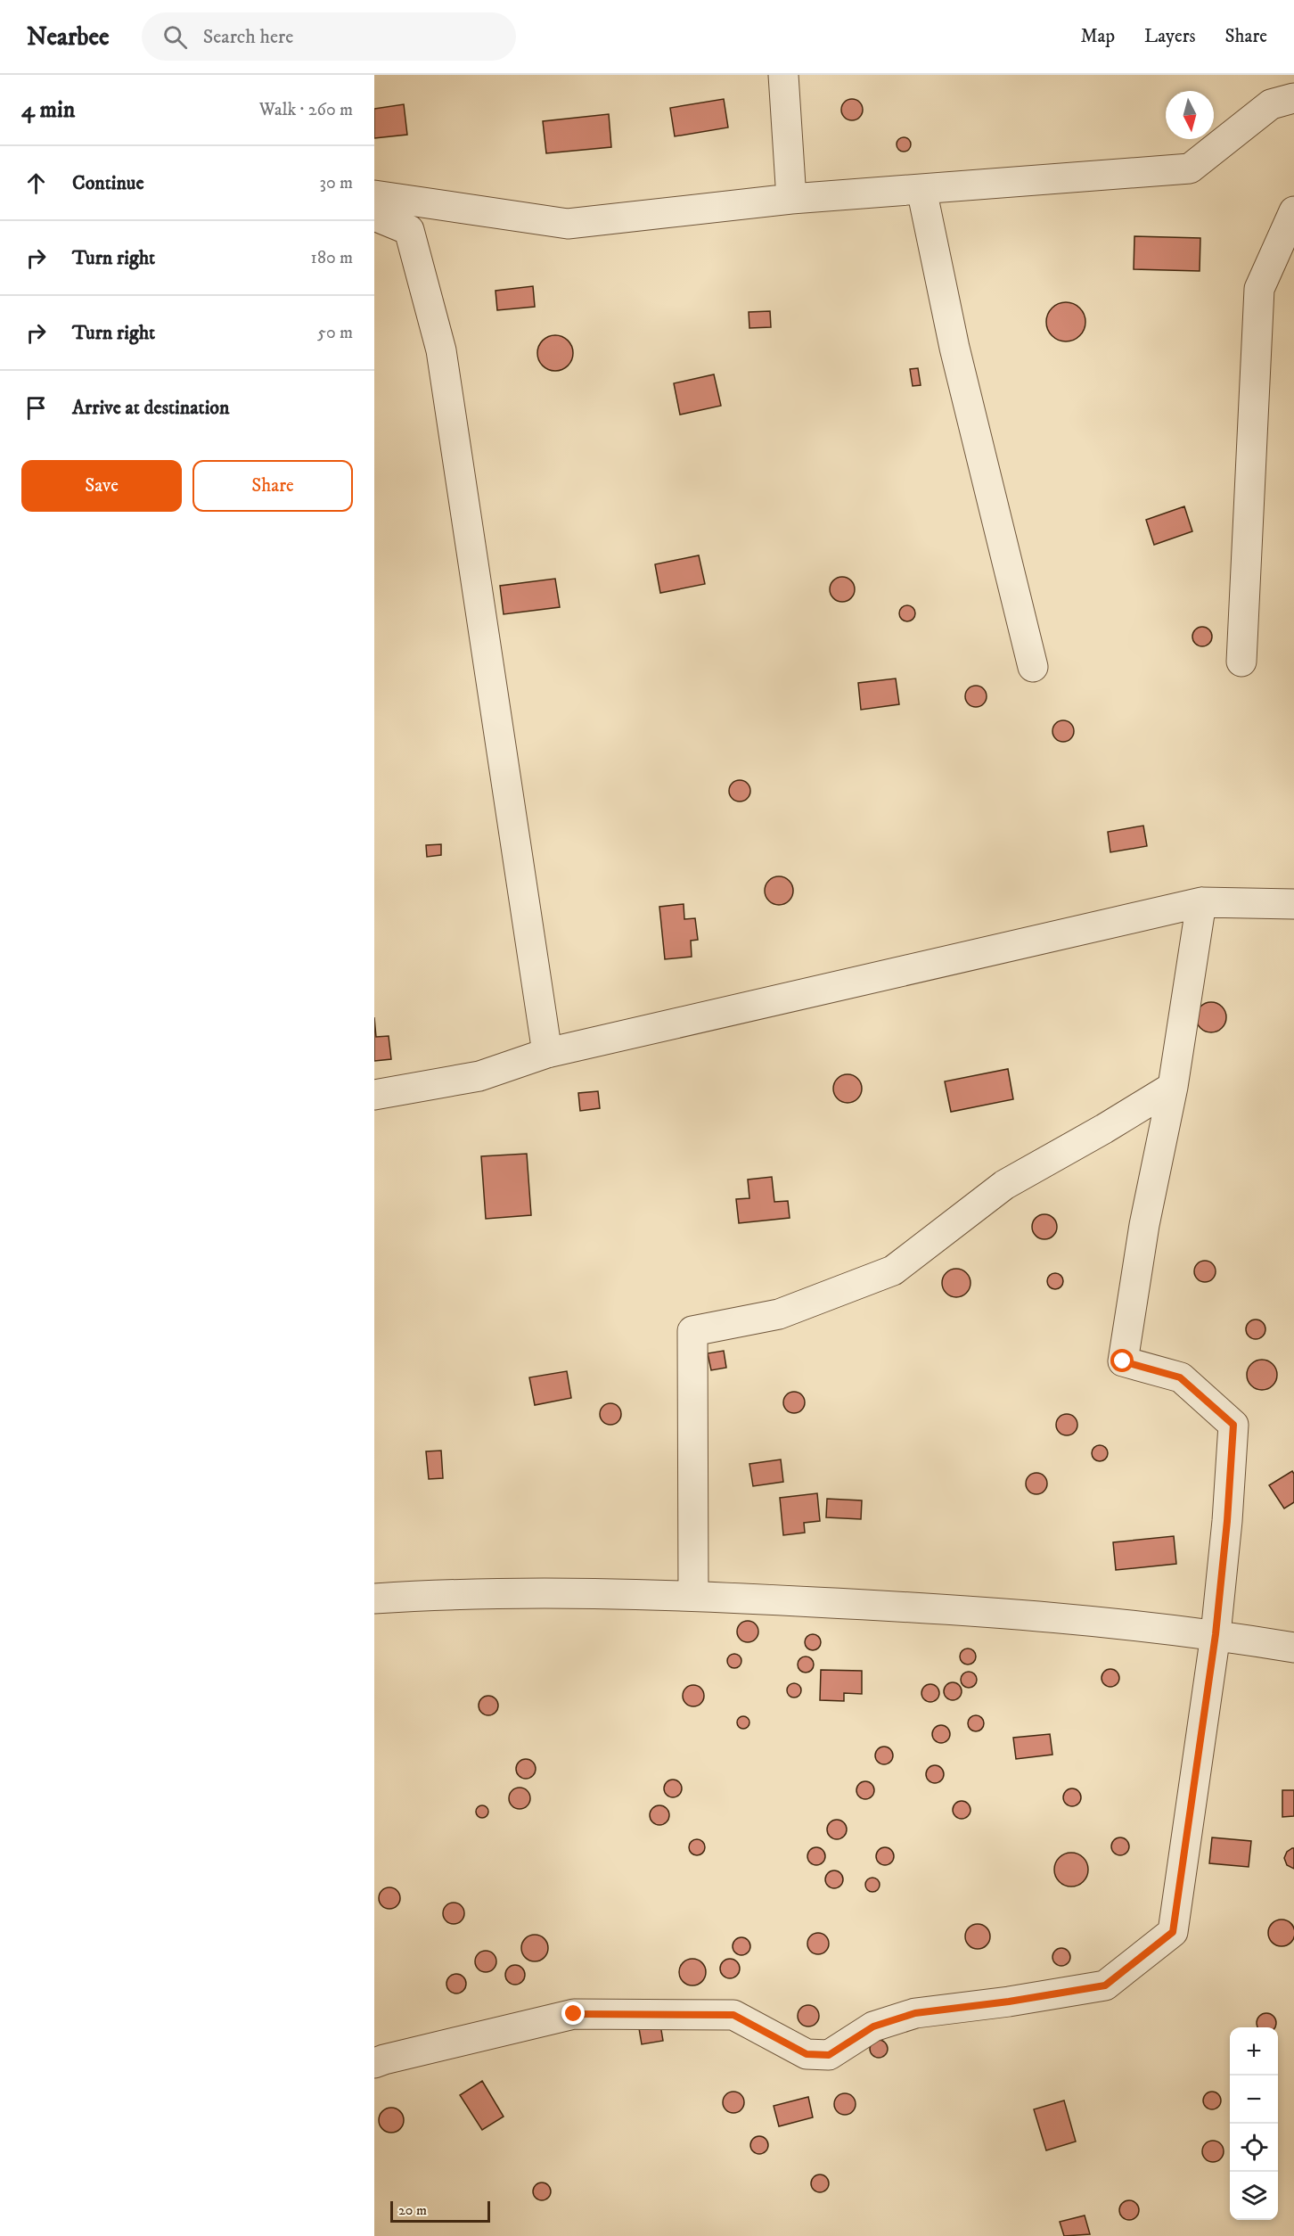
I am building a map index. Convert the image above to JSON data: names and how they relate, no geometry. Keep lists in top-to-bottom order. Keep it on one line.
{"scale_bar":"20 m","north":"bottom","page":{"header":"Nearbee","search":"Search here","nav":["Map","Layers","Share"],"heading":["4 min","Walk · 260 m"],"list":[["Continue","30 m"],["Turn right","180 m"],["Turn right","50 m"],"Arrive at destination"],"buttons":["Save","Share"],"map_buttons":["+","−"],"scale":"20 m"}}
